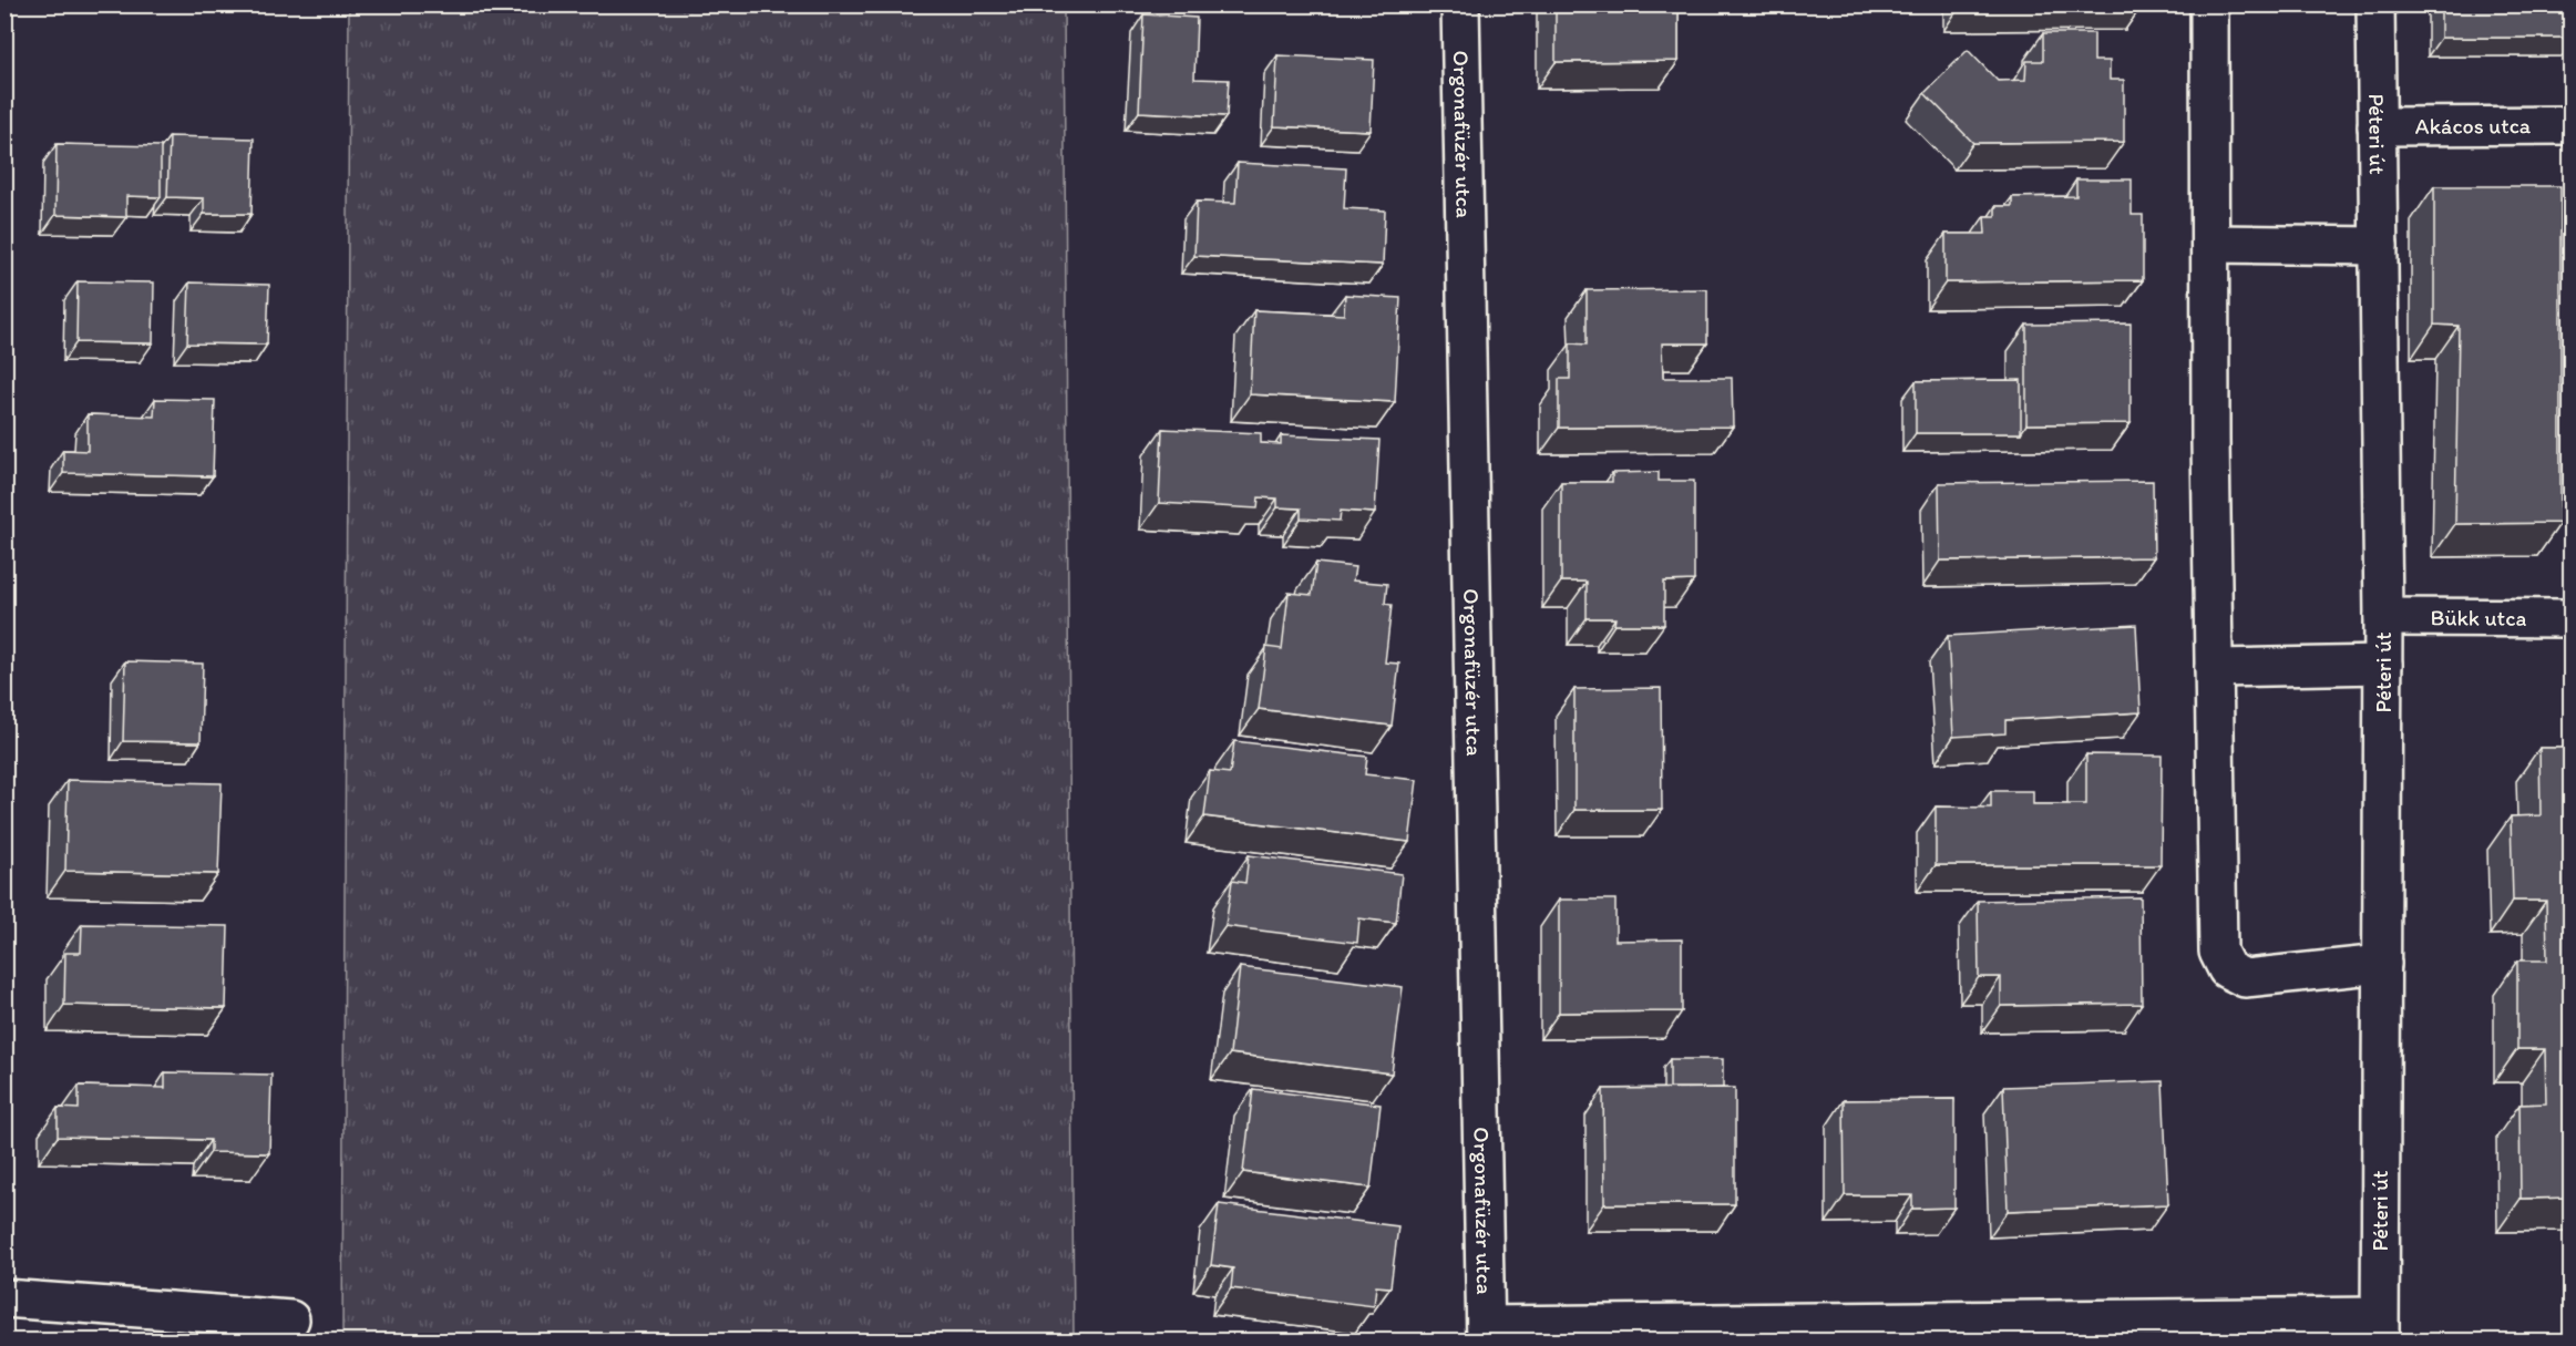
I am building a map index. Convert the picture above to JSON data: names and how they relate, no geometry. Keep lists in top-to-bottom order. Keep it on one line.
{"streets":{"street":["Akácos utca","Orgonafüzér utca","Péteri út","Bükk utca"]},"crossings":[["Akácos utca","Péteri út"],["Péteri út","Bükk utca"]]}
